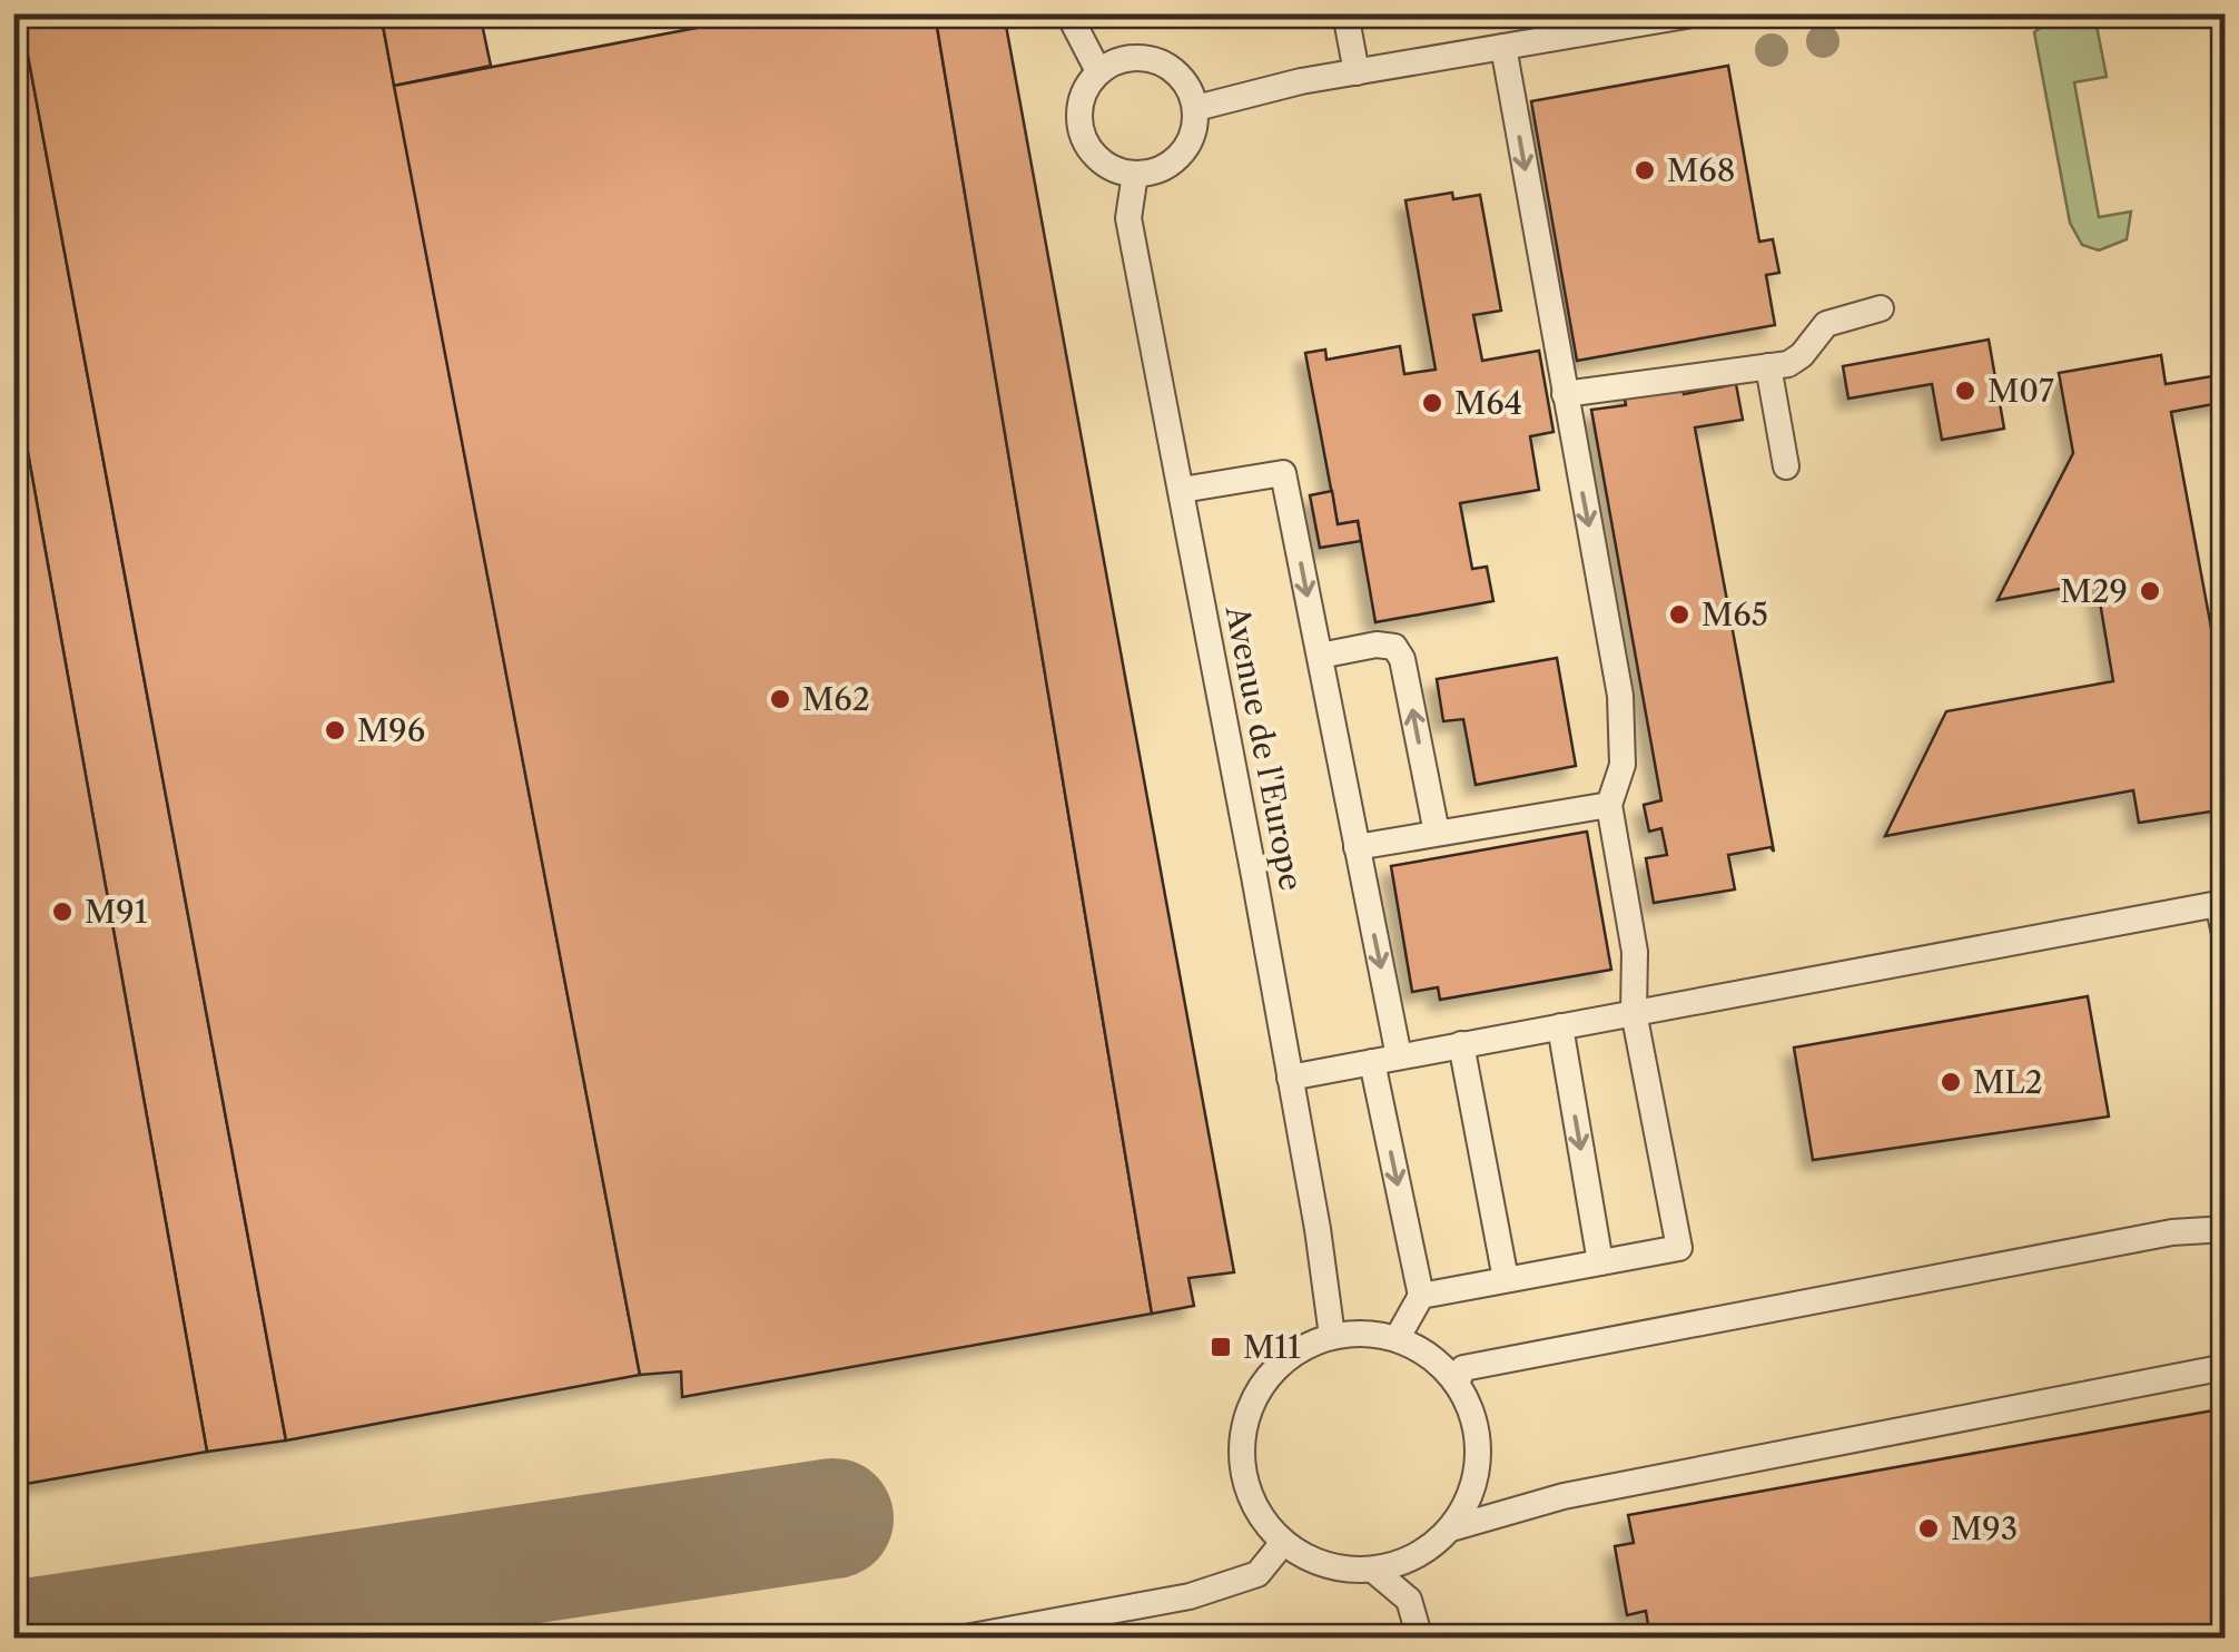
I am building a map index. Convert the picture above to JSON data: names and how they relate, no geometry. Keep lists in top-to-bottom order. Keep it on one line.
{"streets":{"lane":["Avenue de l'Europe"]},"places":{"other":["M68","M07","M64","M29","M65","M62","M96","M91","ML2","M93"],"transit":["M11"]}}
